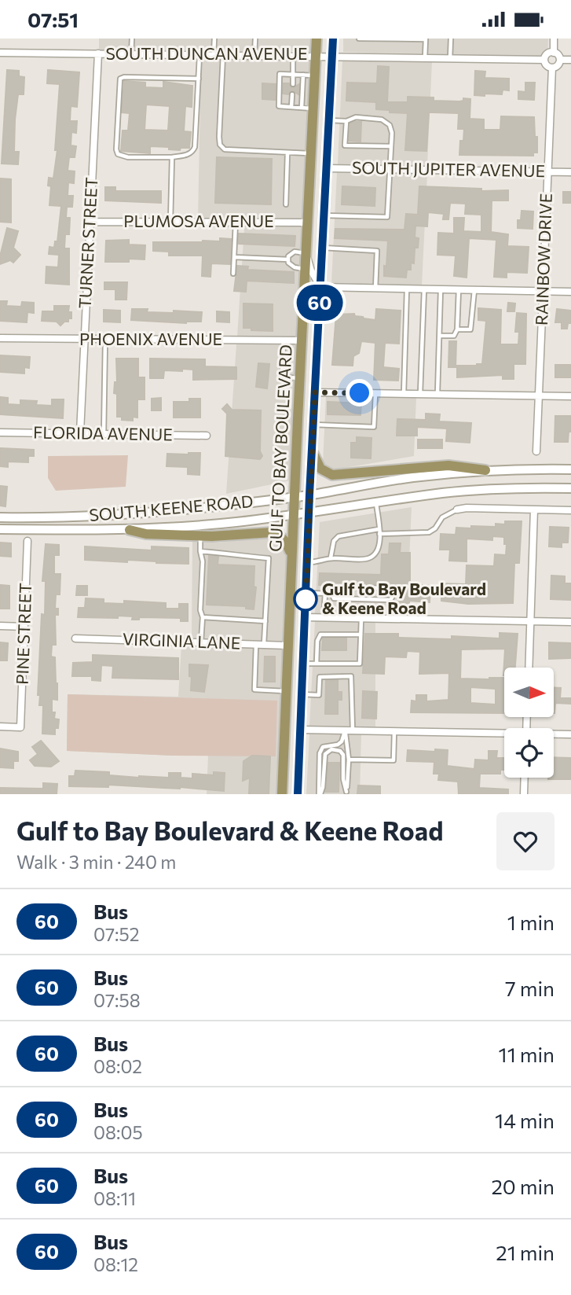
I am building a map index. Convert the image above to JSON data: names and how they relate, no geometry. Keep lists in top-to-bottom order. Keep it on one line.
{"streets":{"main road":["GULF TO BAY BOULEVARD","SOUTH KEENE ROAD"],"street":["SOUTH DUNCAN AVENUE","SOUTH JUPITER AVENUE","PLUMOSA AVENUE","TURNER STREET","RAINBOW DRIVE","PHOENIX AVENUE","FLORIDA AVENUE","PINE STREET","VIRGINIA LANE"]},"crossings":[["SOUTH DUNCAN AVENUE","TURNER STREET"],["SOUTH DUNCAN AVENUE","RAINBOW DRIVE"],["SOUTH DUNCAN AVENUE","GULF TO BAY BOULEVARD"],["SOUTH JUPITER AVENUE","RAINBOW DRIVE"],["SOUTH JUPITER AVENUE","GULF TO BAY BOULEVARD"],["PLUMOSA AVENUE","TURNER STREET"],["PLUMOSA AVENUE","GULF TO BAY BOULEVARD"],["TURNER STREET","PHOENIX AVENUE"],["TURNER STREET","FLORIDA AVENUE"],["PHOENIX AVENUE","GULF TO BAY BOULEVARD"],["GULF TO BAY BOULEVARD","SOUTH KEENE ROAD"],["GULF TO BAY BOULEVARD","VIRGINIA LANE"]],"places":["Gulf to Bay Boulevard & Keene Road"],"lines":["bus line 60"],"north":"right","page":{"status":"07:51","on_map":"60","heading":["Gulf to Bay Boulevard & Keene Road","Walk · 3 min · 240 m"],"list":[{"mark":"60","name":"Bus","note":"07:52","value":"1 min"},{"mark":"60","name":"Bus","note":"07:58","value":"7 min"},{"mark":"60","name":"Bus","note":"08:02","value":"11 min"},{"mark":"60","name":"Bus","note":"08:05","value":"14 min"},{"mark":"60","name":"Bus","note":"08:11","value":"20 min"},{"mark":"60","name":"Bus","note":"08:12","value":"21 min"}]}}
